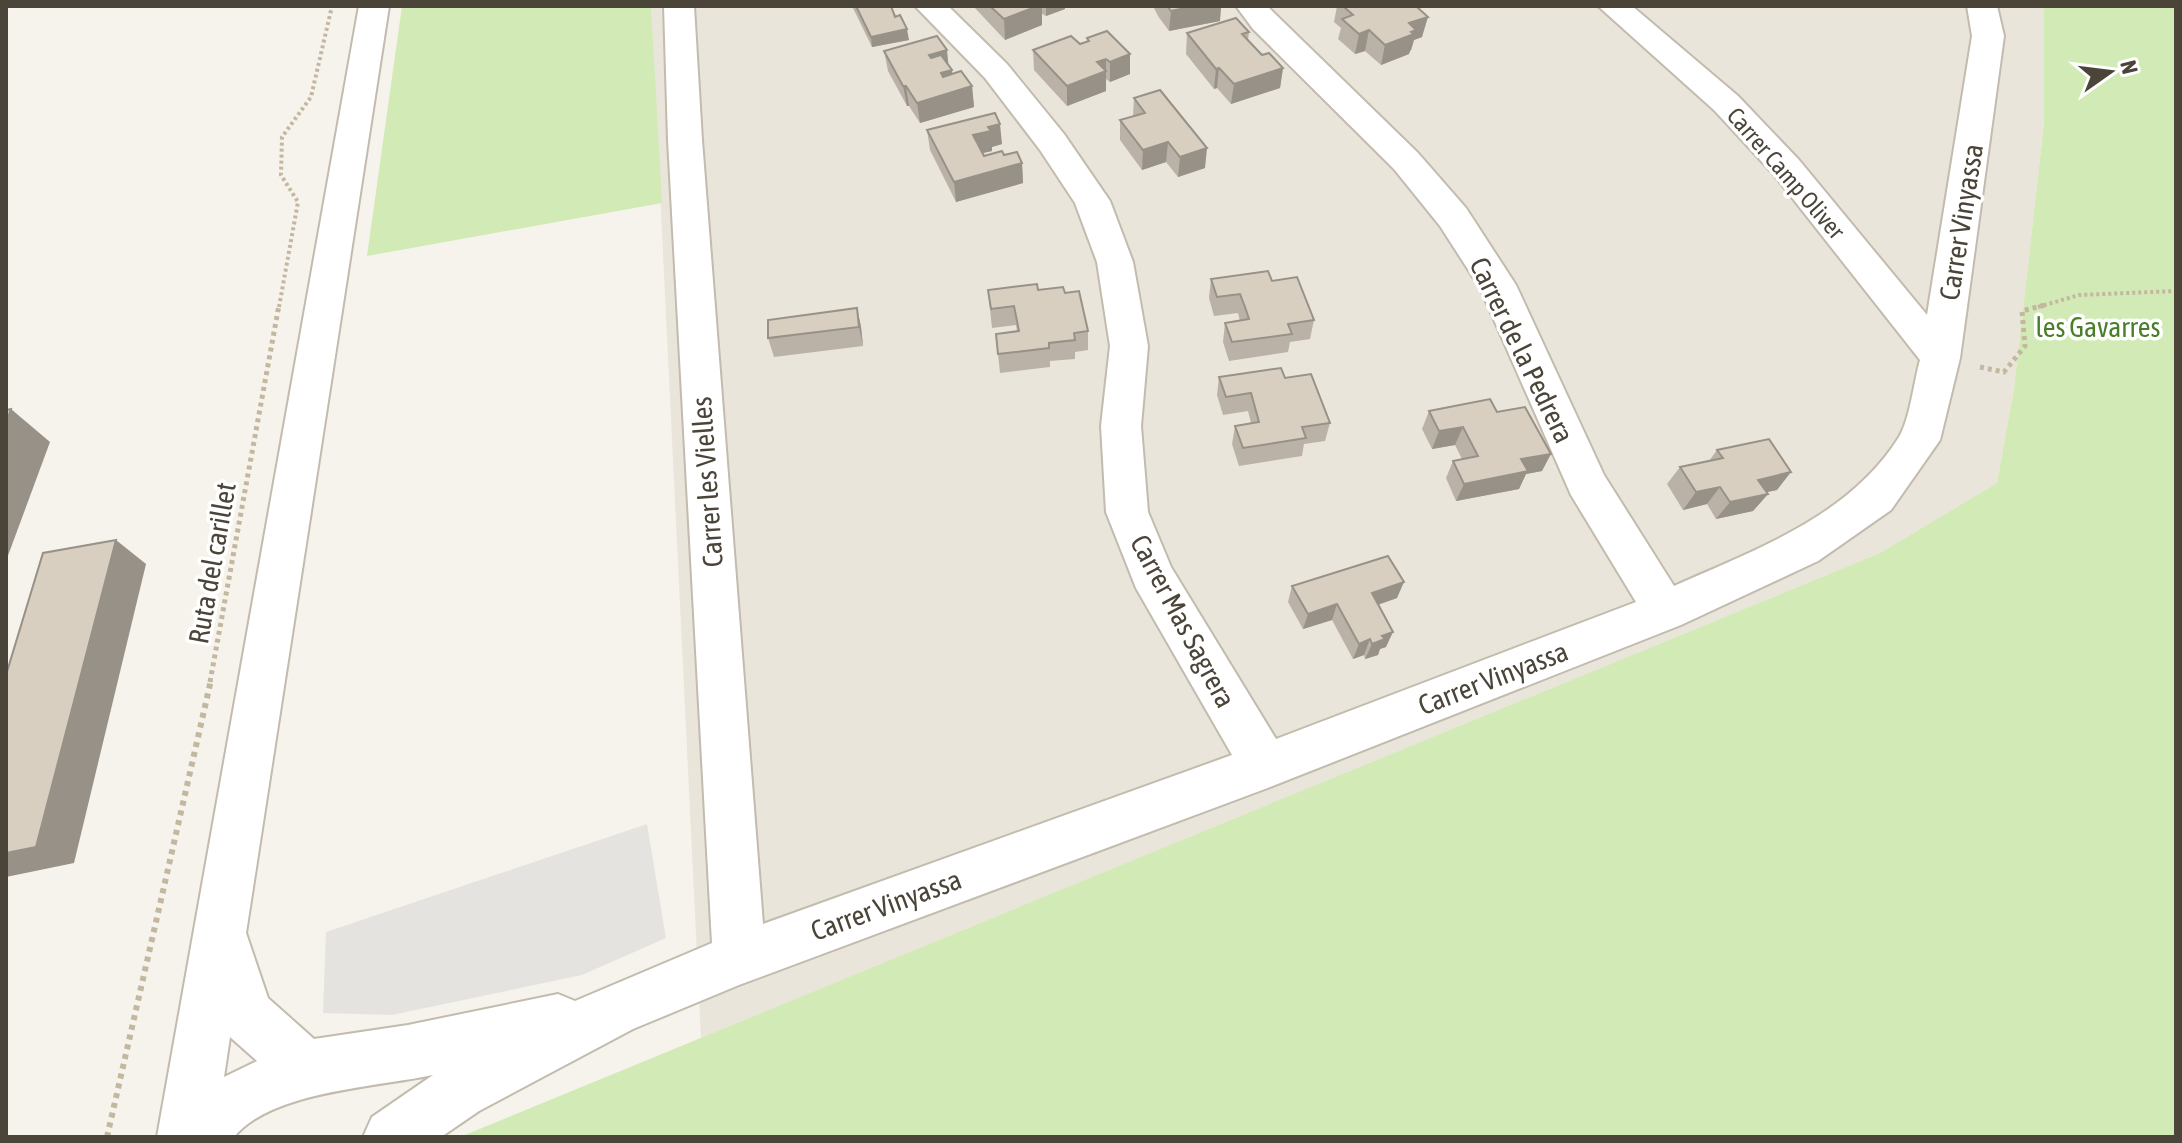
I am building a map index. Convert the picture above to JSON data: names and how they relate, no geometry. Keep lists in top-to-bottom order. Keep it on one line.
{"streets":{"street":["Carrer Camp Oliver","Carrer Vinyassa","Carrer de la Pedrera","Carrer les Vielles","Carrer Mas Sagrera"],"path":["Ruta del carillet"]},"crossings":[["Carrer Camp Oliver","Carrer Vinyassa"],["Carrer Vinyassa","Carrer de la Pedrera"],["Carrer Vinyassa","Carrer les Vielles"],["Carrer Vinyassa","Carrer Mas Sagrera"]],"parks":["les Gavarres"],"north":"right"}
